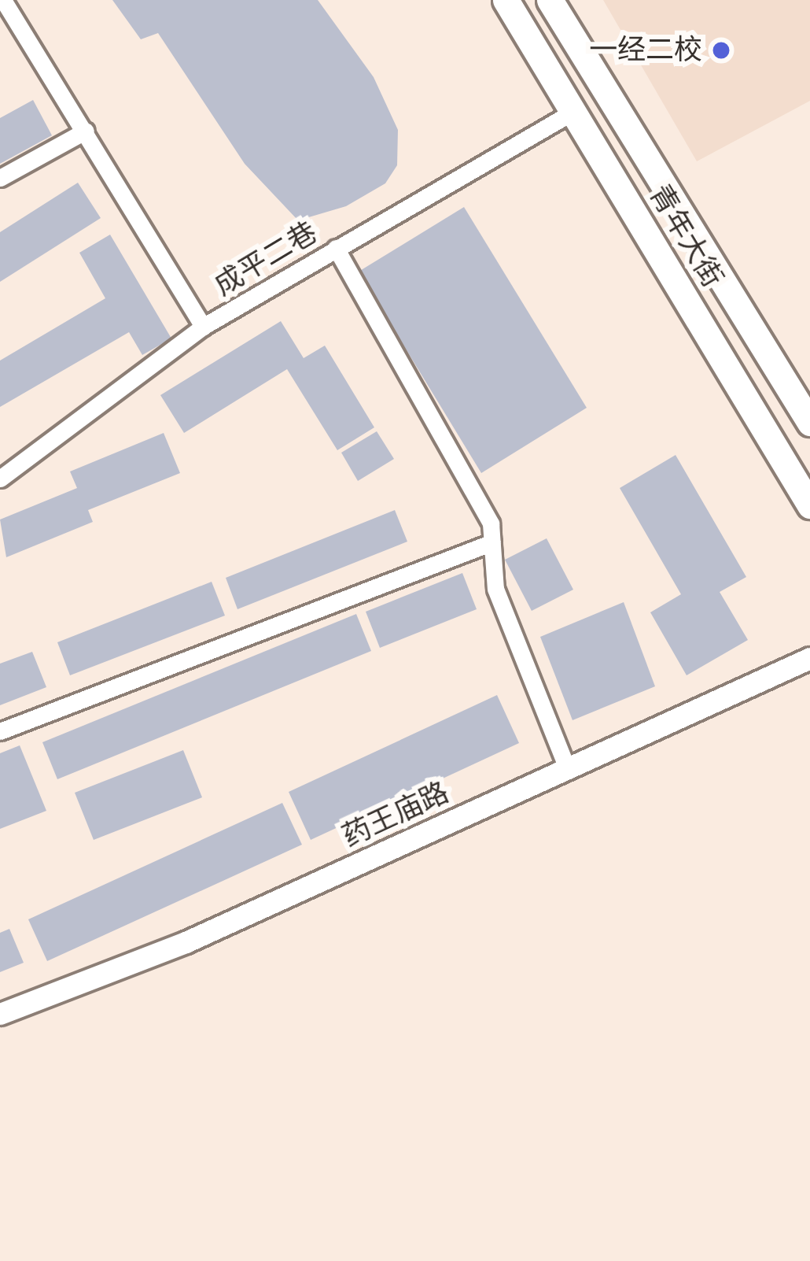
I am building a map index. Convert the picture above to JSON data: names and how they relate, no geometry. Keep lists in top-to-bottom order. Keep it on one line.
{"streets":{"main road":["青年大街"],"street":["成平二巷","药王庙路"]},"crossings":[["青年大街","成平二巷"]],"places":["一经二校"]}
